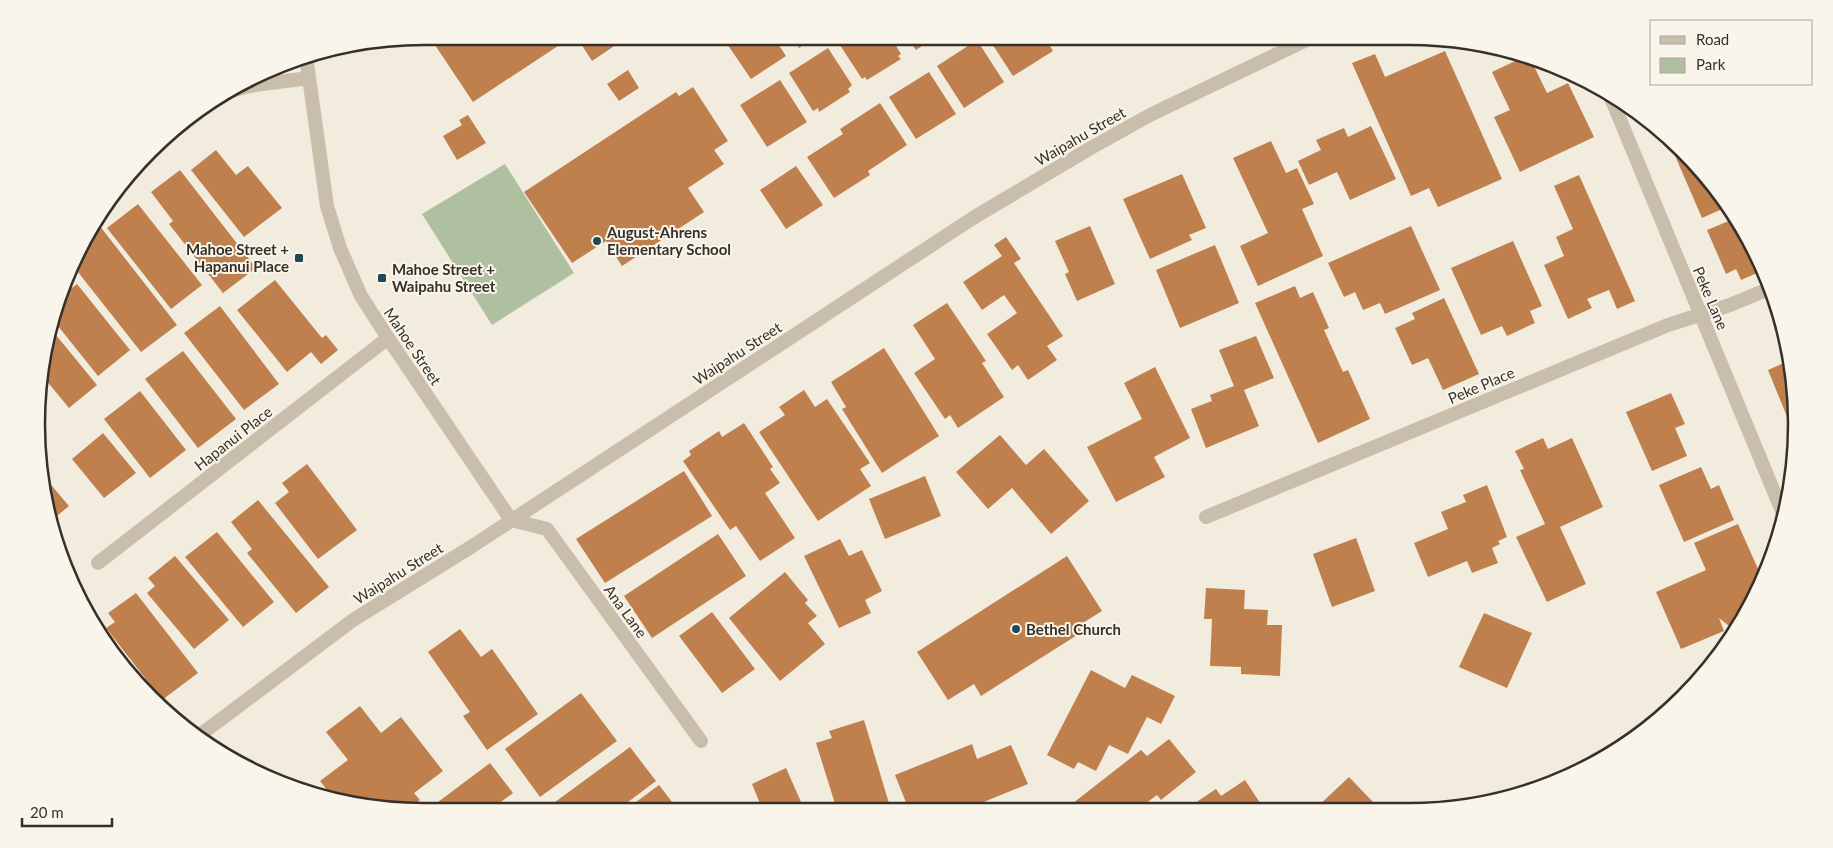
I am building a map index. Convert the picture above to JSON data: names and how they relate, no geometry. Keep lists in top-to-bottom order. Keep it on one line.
{"streets":{"street":["Waipahu Street","Peke Lane","Mahoe Street","Peke Place","Hapanui Place","Ana Lane"]},"crossings":[["Waipahu Street","Mahoe Street"],["Waipahu Street","Ana Lane"],["Peke Lane","Peke Place"],["Mahoe Street","Hapanui Place"],["Mahoe Street","Ana Lane"]],"places":{"other":["August-Ahrens Elementary School","Bethel Church"],"transit":["Mahoe Street + Hapanui Place","Mahoe Street + Waipahu Street"]},"legend":["Road","Park"],"scale_bar":"20 m"}
